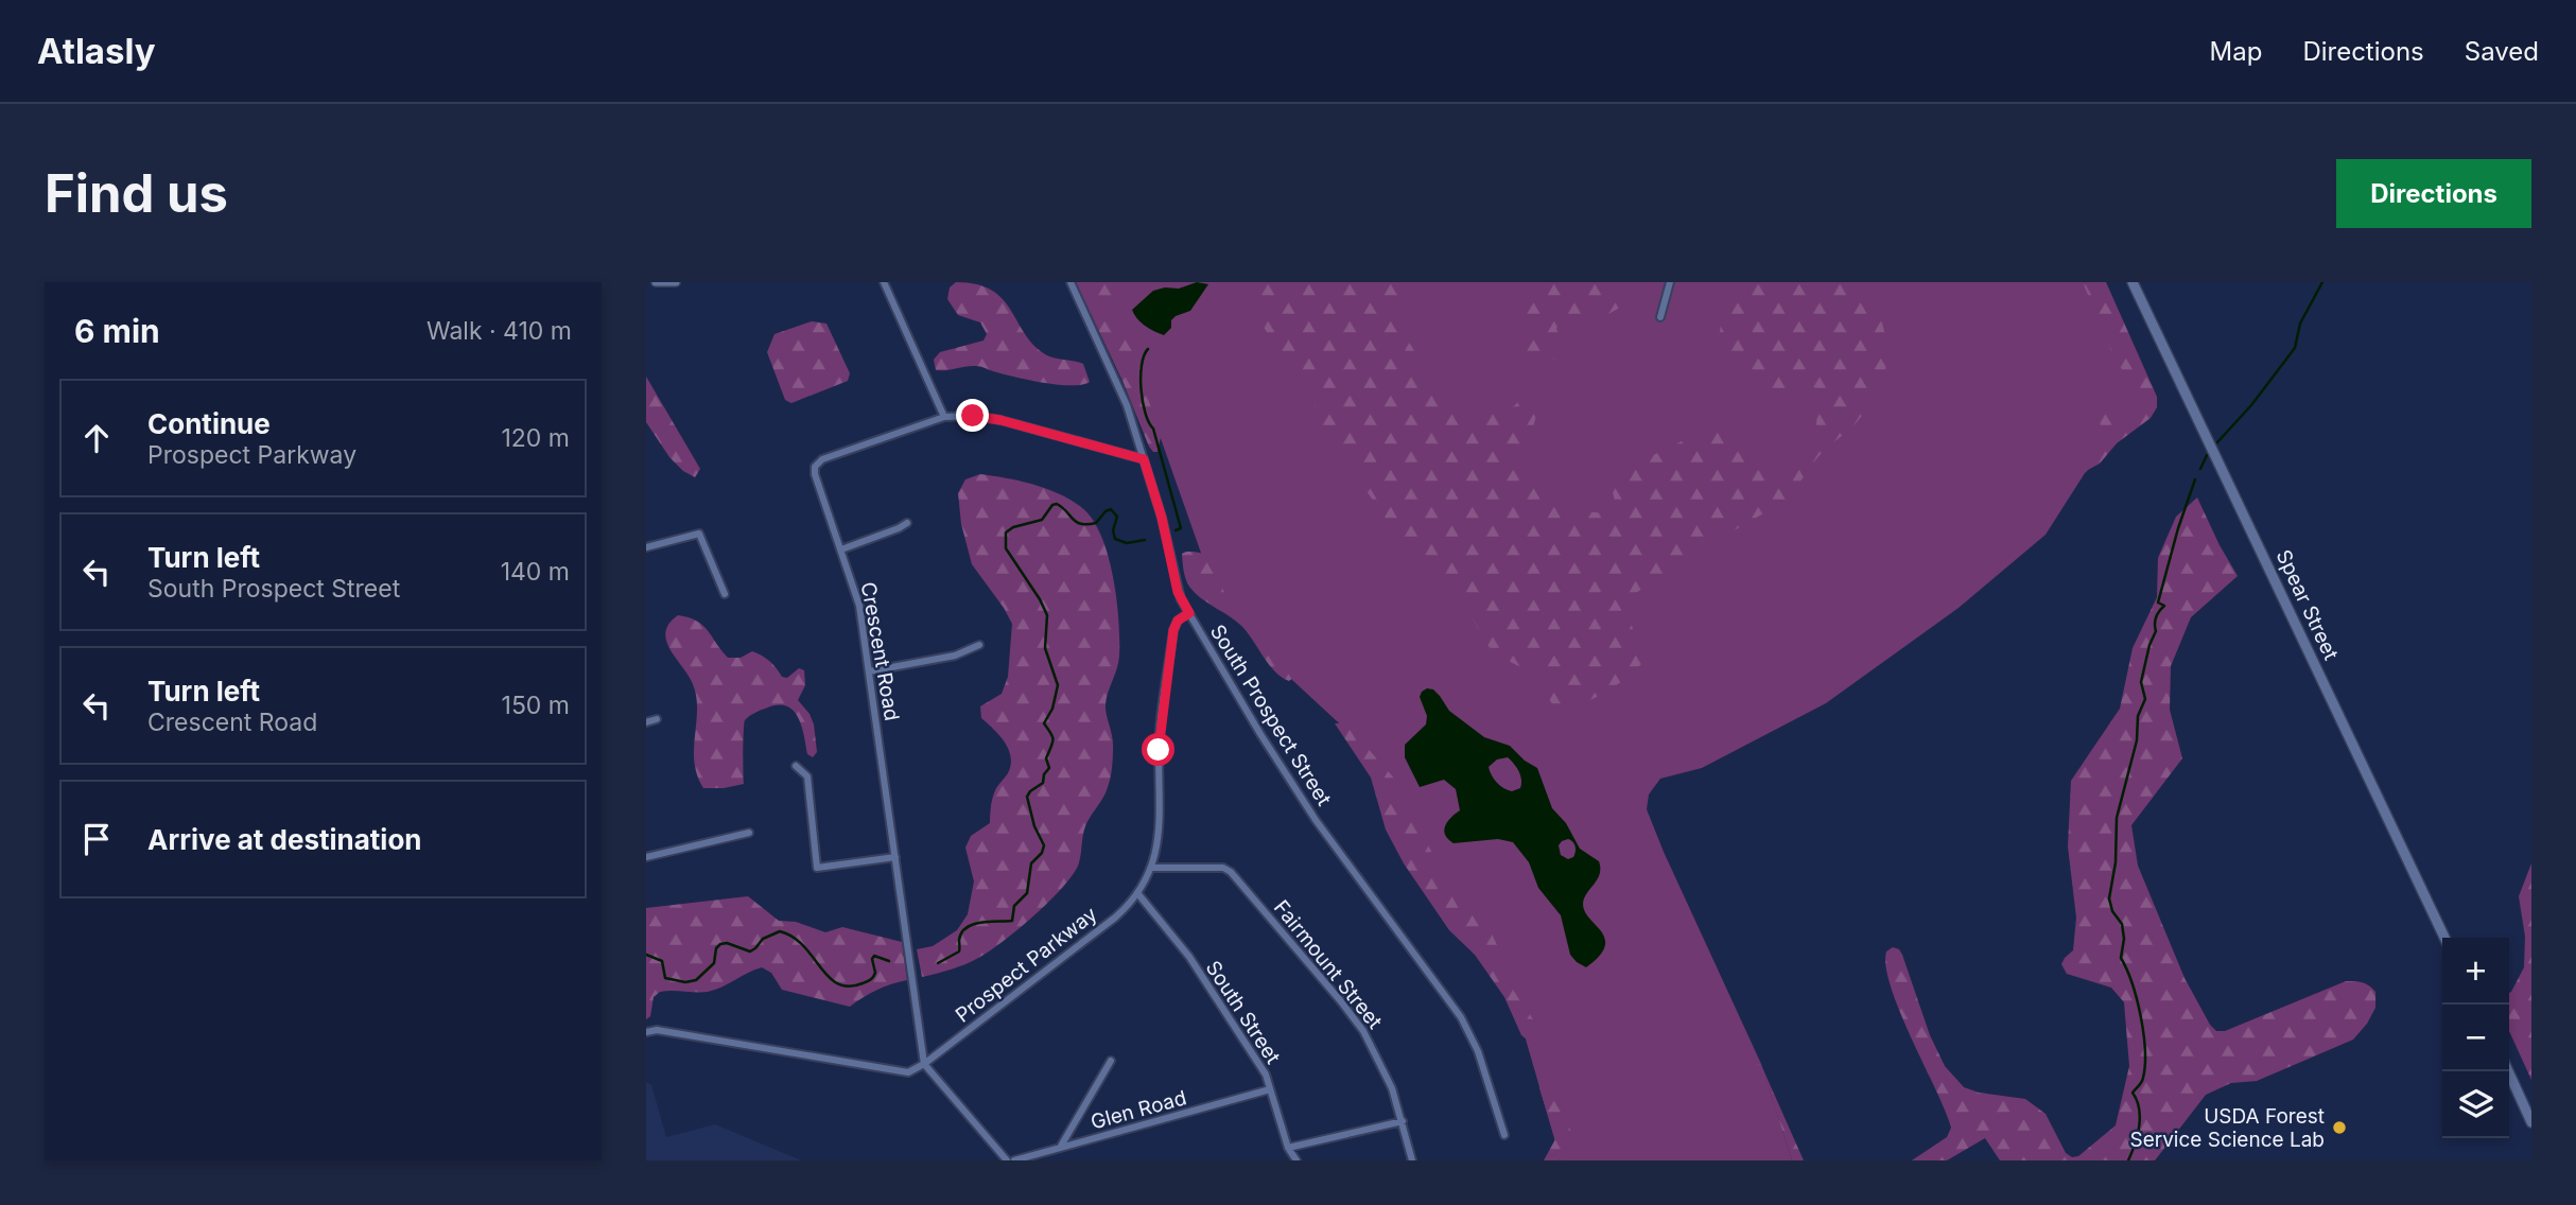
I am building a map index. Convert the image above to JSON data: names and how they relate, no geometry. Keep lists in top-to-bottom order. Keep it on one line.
{"streets":{"main road":["Spear Street"],"street":["Crescent Road","South Prospect Street","Prospect Parkway","Fairmount Street","South Street","Glen Road"]},"crossings":[["Crescent Road","South Prospect Street"],["Crescent Road","Prospect Parkway"],["South Prospect Street","Prospect Parkway"],["Prospect Parkway","Fairmount Street"],["Prospect Parkway","South Street"],["South Street","Glen Road"]],"places":["USDA Forest Service Science Lab"],"page":{"header":"Atlasly","nav":["Map","Directions","Saved"],"buttons":"Directions","title":"Find us","heading":["6 min","Walk · 410 m"],"list":[["Continue","Prospect Parkway","120 m"],["Turn left","South Prospect Street","140 m"],["Turn left","Crescent Road","150 m"],"Arrive at destination"],"map_buttons":["+","−"]}}
